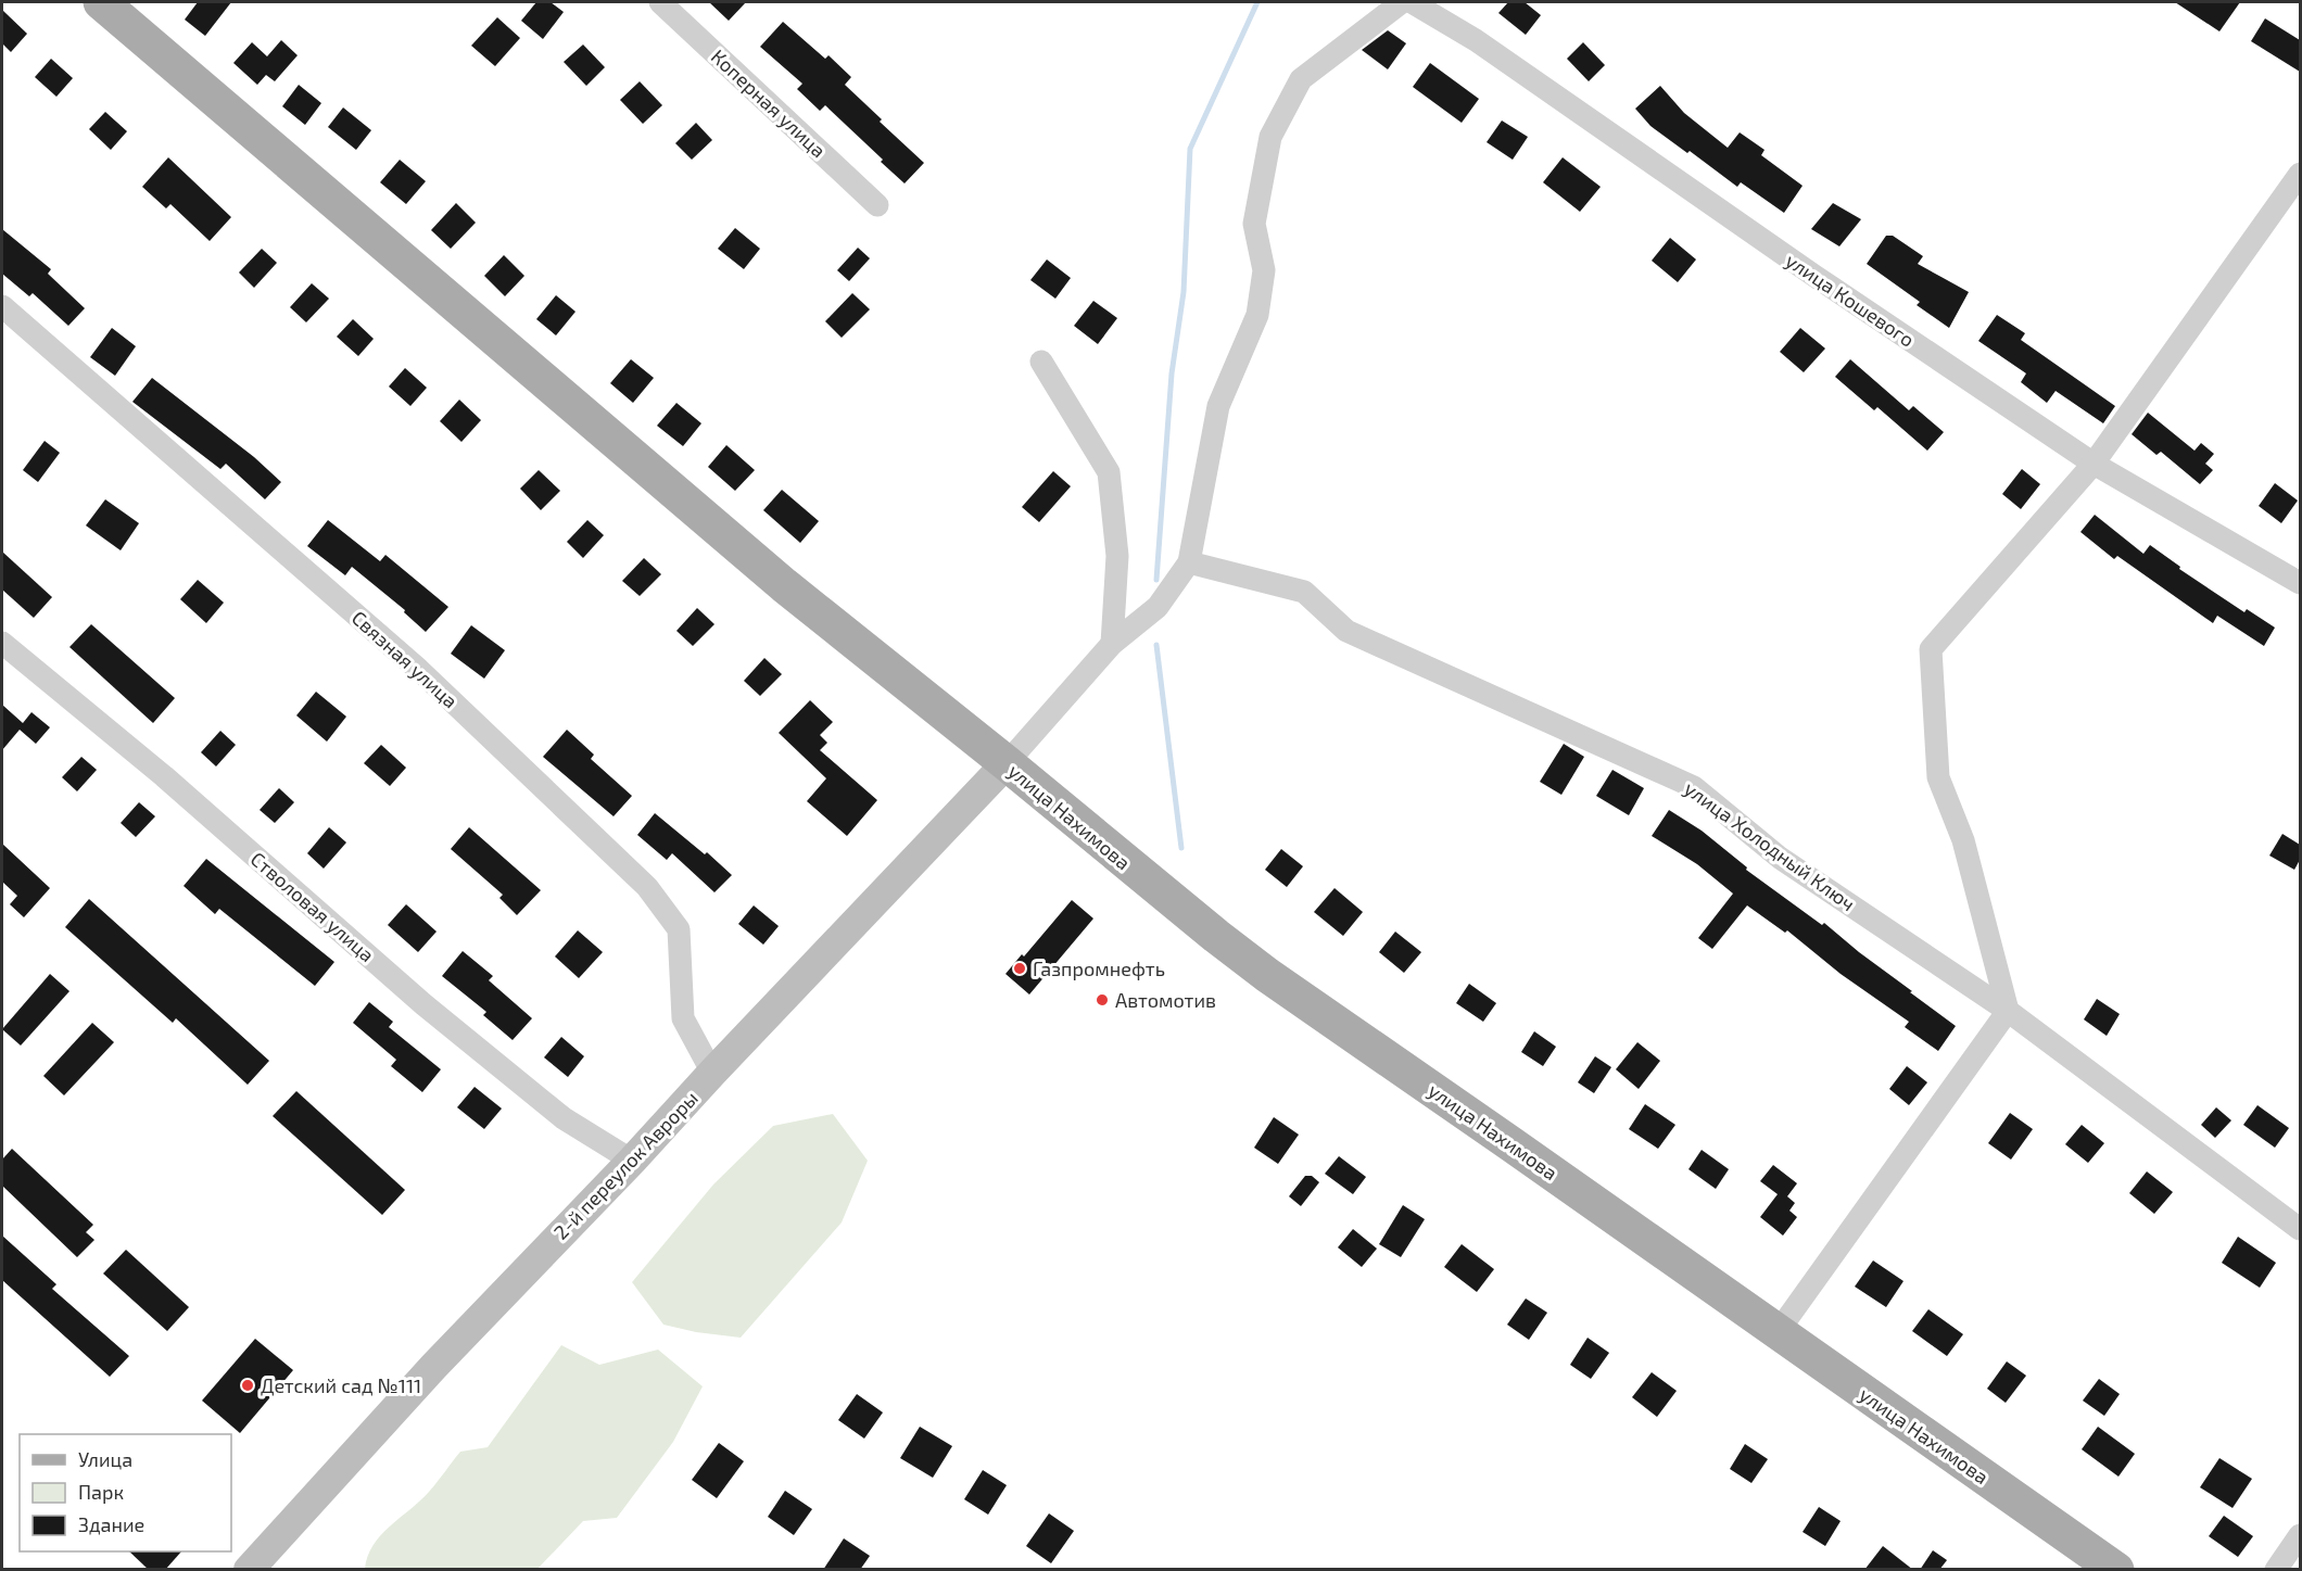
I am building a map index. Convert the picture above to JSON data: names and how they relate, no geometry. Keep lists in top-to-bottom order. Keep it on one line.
{"streets":{"main road":["улица Нахимова"],"street":["Коперная улица","улица Кошевого","Связная улица","улица Холодный Ключ","Стволовая улица","2-й переулок Авроры"]},"crossings":[["Связная улица","2-й переулок Авроры"],["улица Нахимова","2-й переулок Авроры"],["Стволовая улица","2-й переулок Авроры"]],"places":["Газпромнефть","Автомотив","Детский сад №111"],"legend":["Улица","Парк","Здание"]}
